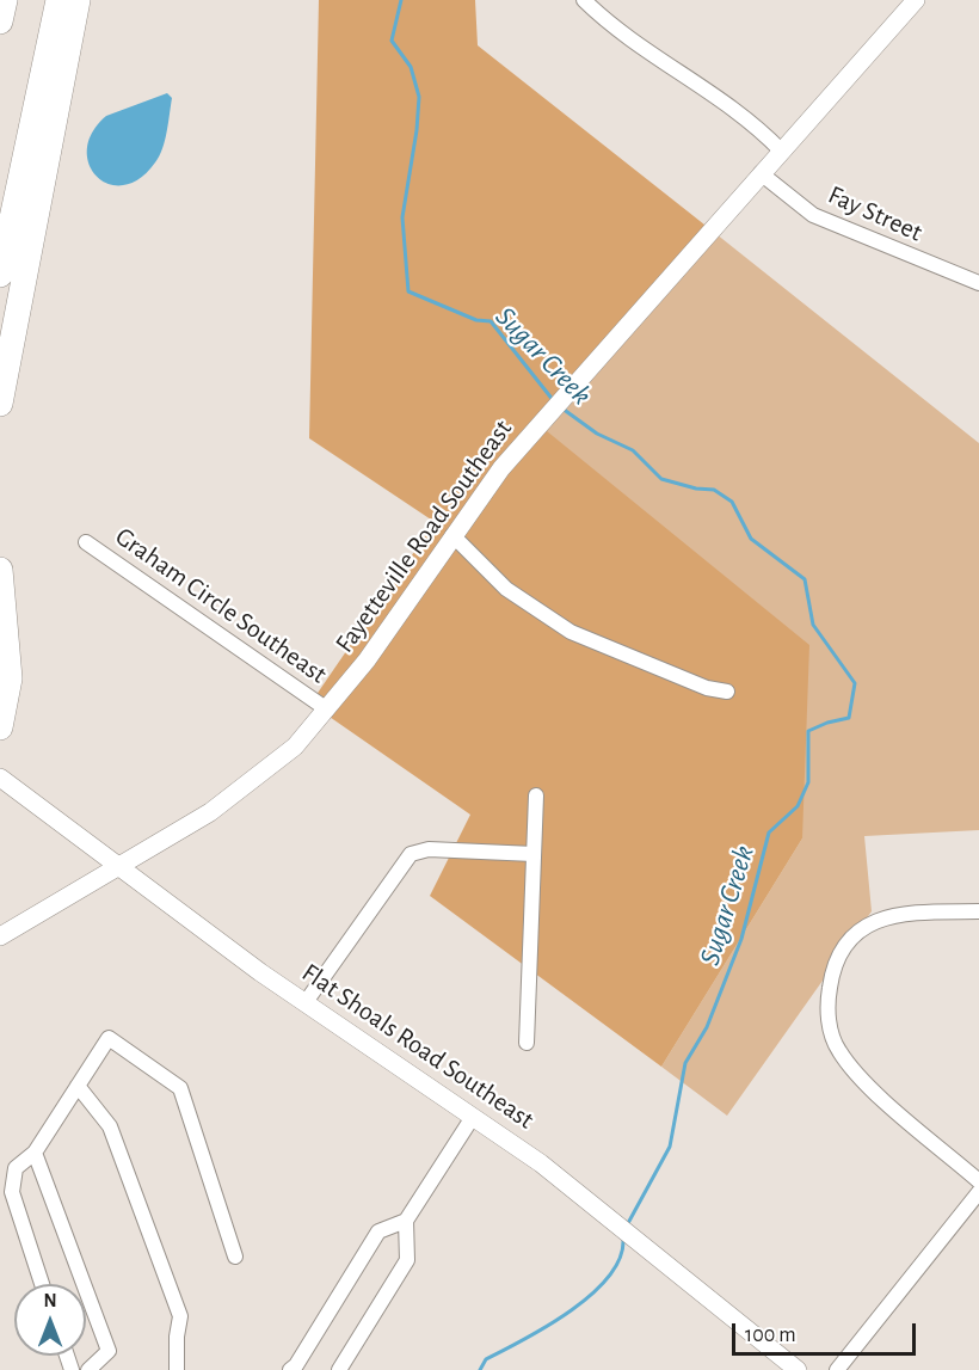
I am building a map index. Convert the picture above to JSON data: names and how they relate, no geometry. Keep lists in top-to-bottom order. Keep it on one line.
{"streets":{"street":["Fay Street","Fayetteville Road Southeast","Graham Circle Southeast","Flat Shoals Road Southeast"]},"crossings":[["Fay Street","Fayetteville Road Southeast"],["Fayetteville Road Southeast","Graham Circle Southeast"],["Fayetteville Road Southeast","Flat Shoals Road Southeast"]],"water":["Sugar Creek"],"scale_bar":"100 m","north":"top"}
